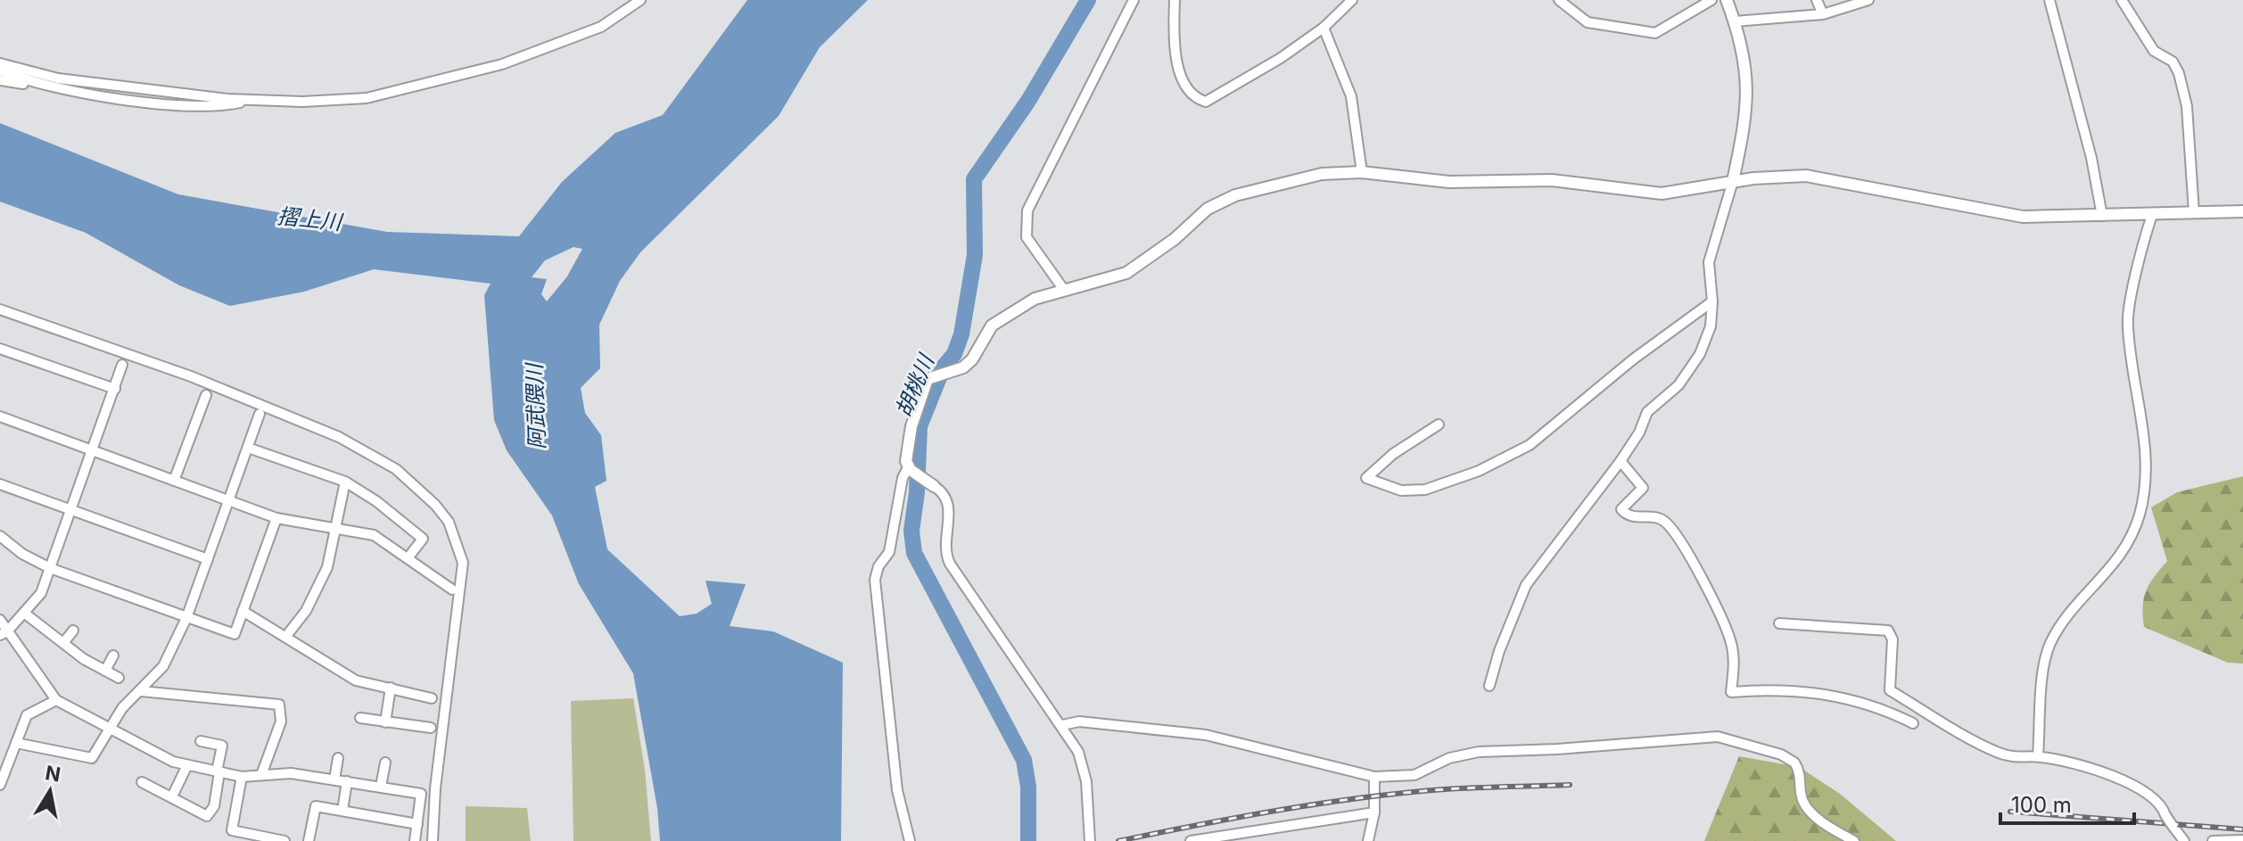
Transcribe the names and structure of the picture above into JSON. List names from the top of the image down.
{
  "water": ["摺上川", "胡桃川", "阿武隈川"],
  "scale_bar": "100 m",
  "north": "top"
}
